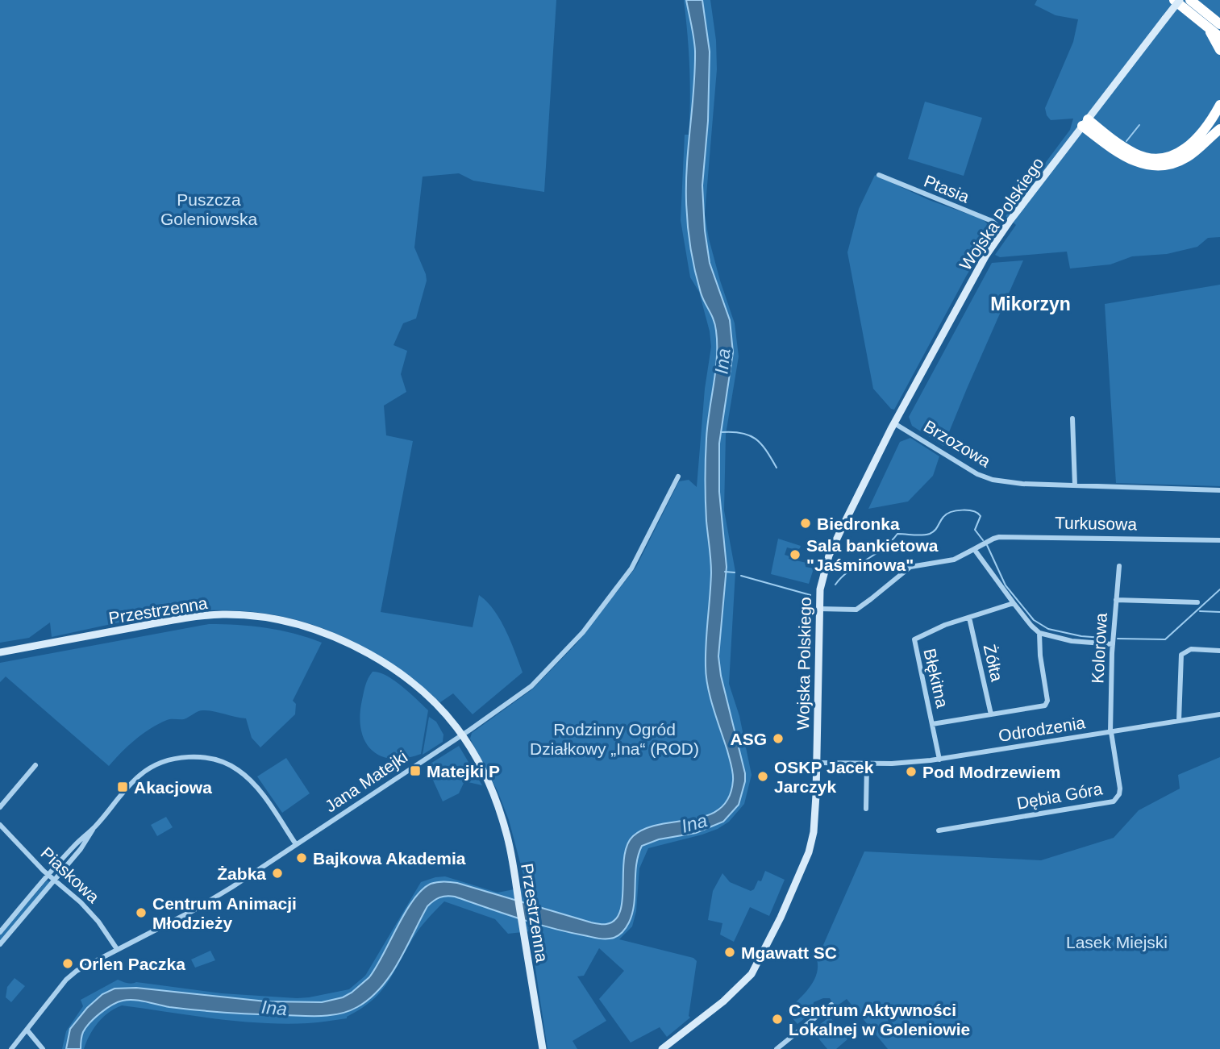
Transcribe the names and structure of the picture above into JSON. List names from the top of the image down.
{
  "streets": {
    "street": [
      "Ptasia",
      "Wojska Polskiego",
      "Brzozowa",
      "Turkusowa",
      "Przestrzenna",
      "Kolorowa",
      "Żółta",
      "Błękitna",
      "Odrodzenia",
      "Jana Matejki",
      "Dębia Góra",
      "Piaskowa"
    ]
  },
  "crossings": [
    ["Ptasia", "Wojska Polskiego"],
    ["Wojska Polskiego", "Brzozowa"],
    ["Wojska Polskiego", "Turkusowa"],
    ["Wojska Polskiego", "Odrodzenia"],
    ["Przestrzenna", "Jana Matejki"],
    ["Kolorowa", "Odrodzenia"],
    ["Kolorowa", "Dębia Góra"],
    ["Żółta", "Błękitna"],
    ["Błękitna", "Odrodzenia"],
    ["Odrodzenia", "Dębia Góra"],
    ["Jana Matejki", "Piaskowa"]
  ],
  "districts": ["Mikorzyn"],
  "water": ["Ina"],
  "parks": ["Puszcza Goleniowska", "Rodzinny Ogród Działkowy „Ina“ (ROD)", "Lasek Miejski"],
  "places": {
    "other": [
      "Biedronka",
      "Sala bankietowa \"Jaśminowa\"",
      "ASG",
      "Pod Modrzewiem",
      "OSKP Jacek Jarczyk",
      "Bajkowa Akademia",
      "Żabka",
      "Centrum Animacji Młodzieży",
      "Mgawatt SC",
      "Orlen Paczka",
      "Centrum Aktywności Lokalnej w Goleniowie"
    ],
    "transit": ["Matejki P", "Akacjowa"]
  }
}
